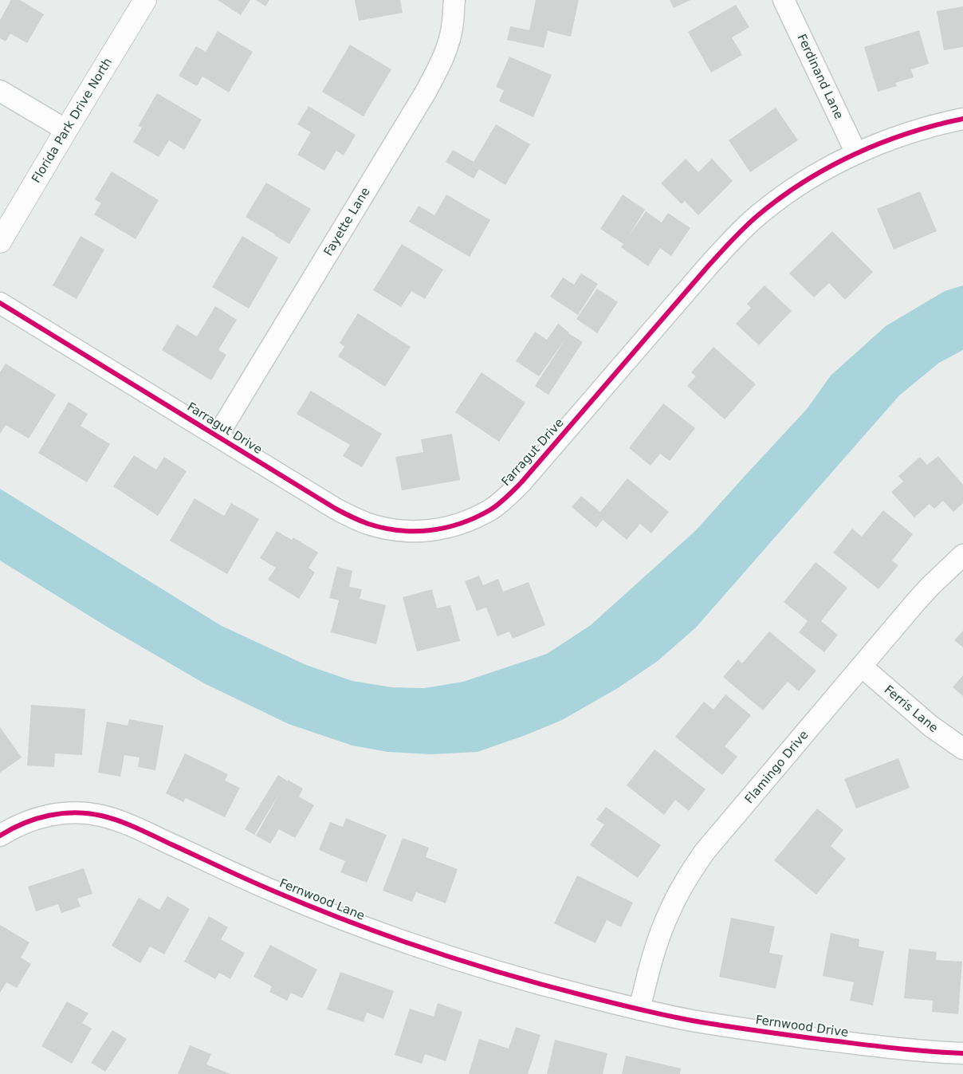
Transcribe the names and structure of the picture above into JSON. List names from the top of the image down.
{
  "streets": {
    "street": [
      "Ferdinand Lane",
      "Florida Park Drive North",
      "Fayette Lane",
      "Farragut Drive",
      "Ferris Lane",
      "Flamingo Drive",
      "Fernwood Lane",
      "Fernwood Drive"
    ]
  },
  "crossings": [
    ["Ferdinand Lane", "Farragut Drive"],
    ["Fayette Lane", "Farragut Drive"],
    ["Ferris Lane", "Flamingo Drive"],
    ["Flamingo Drive", "Fernwood Lane"],
    ["Flamingo Drive", "Fernwood Drive"],
    ["Fernwood Lane", "Fernwood Drive"]
  ]
}
